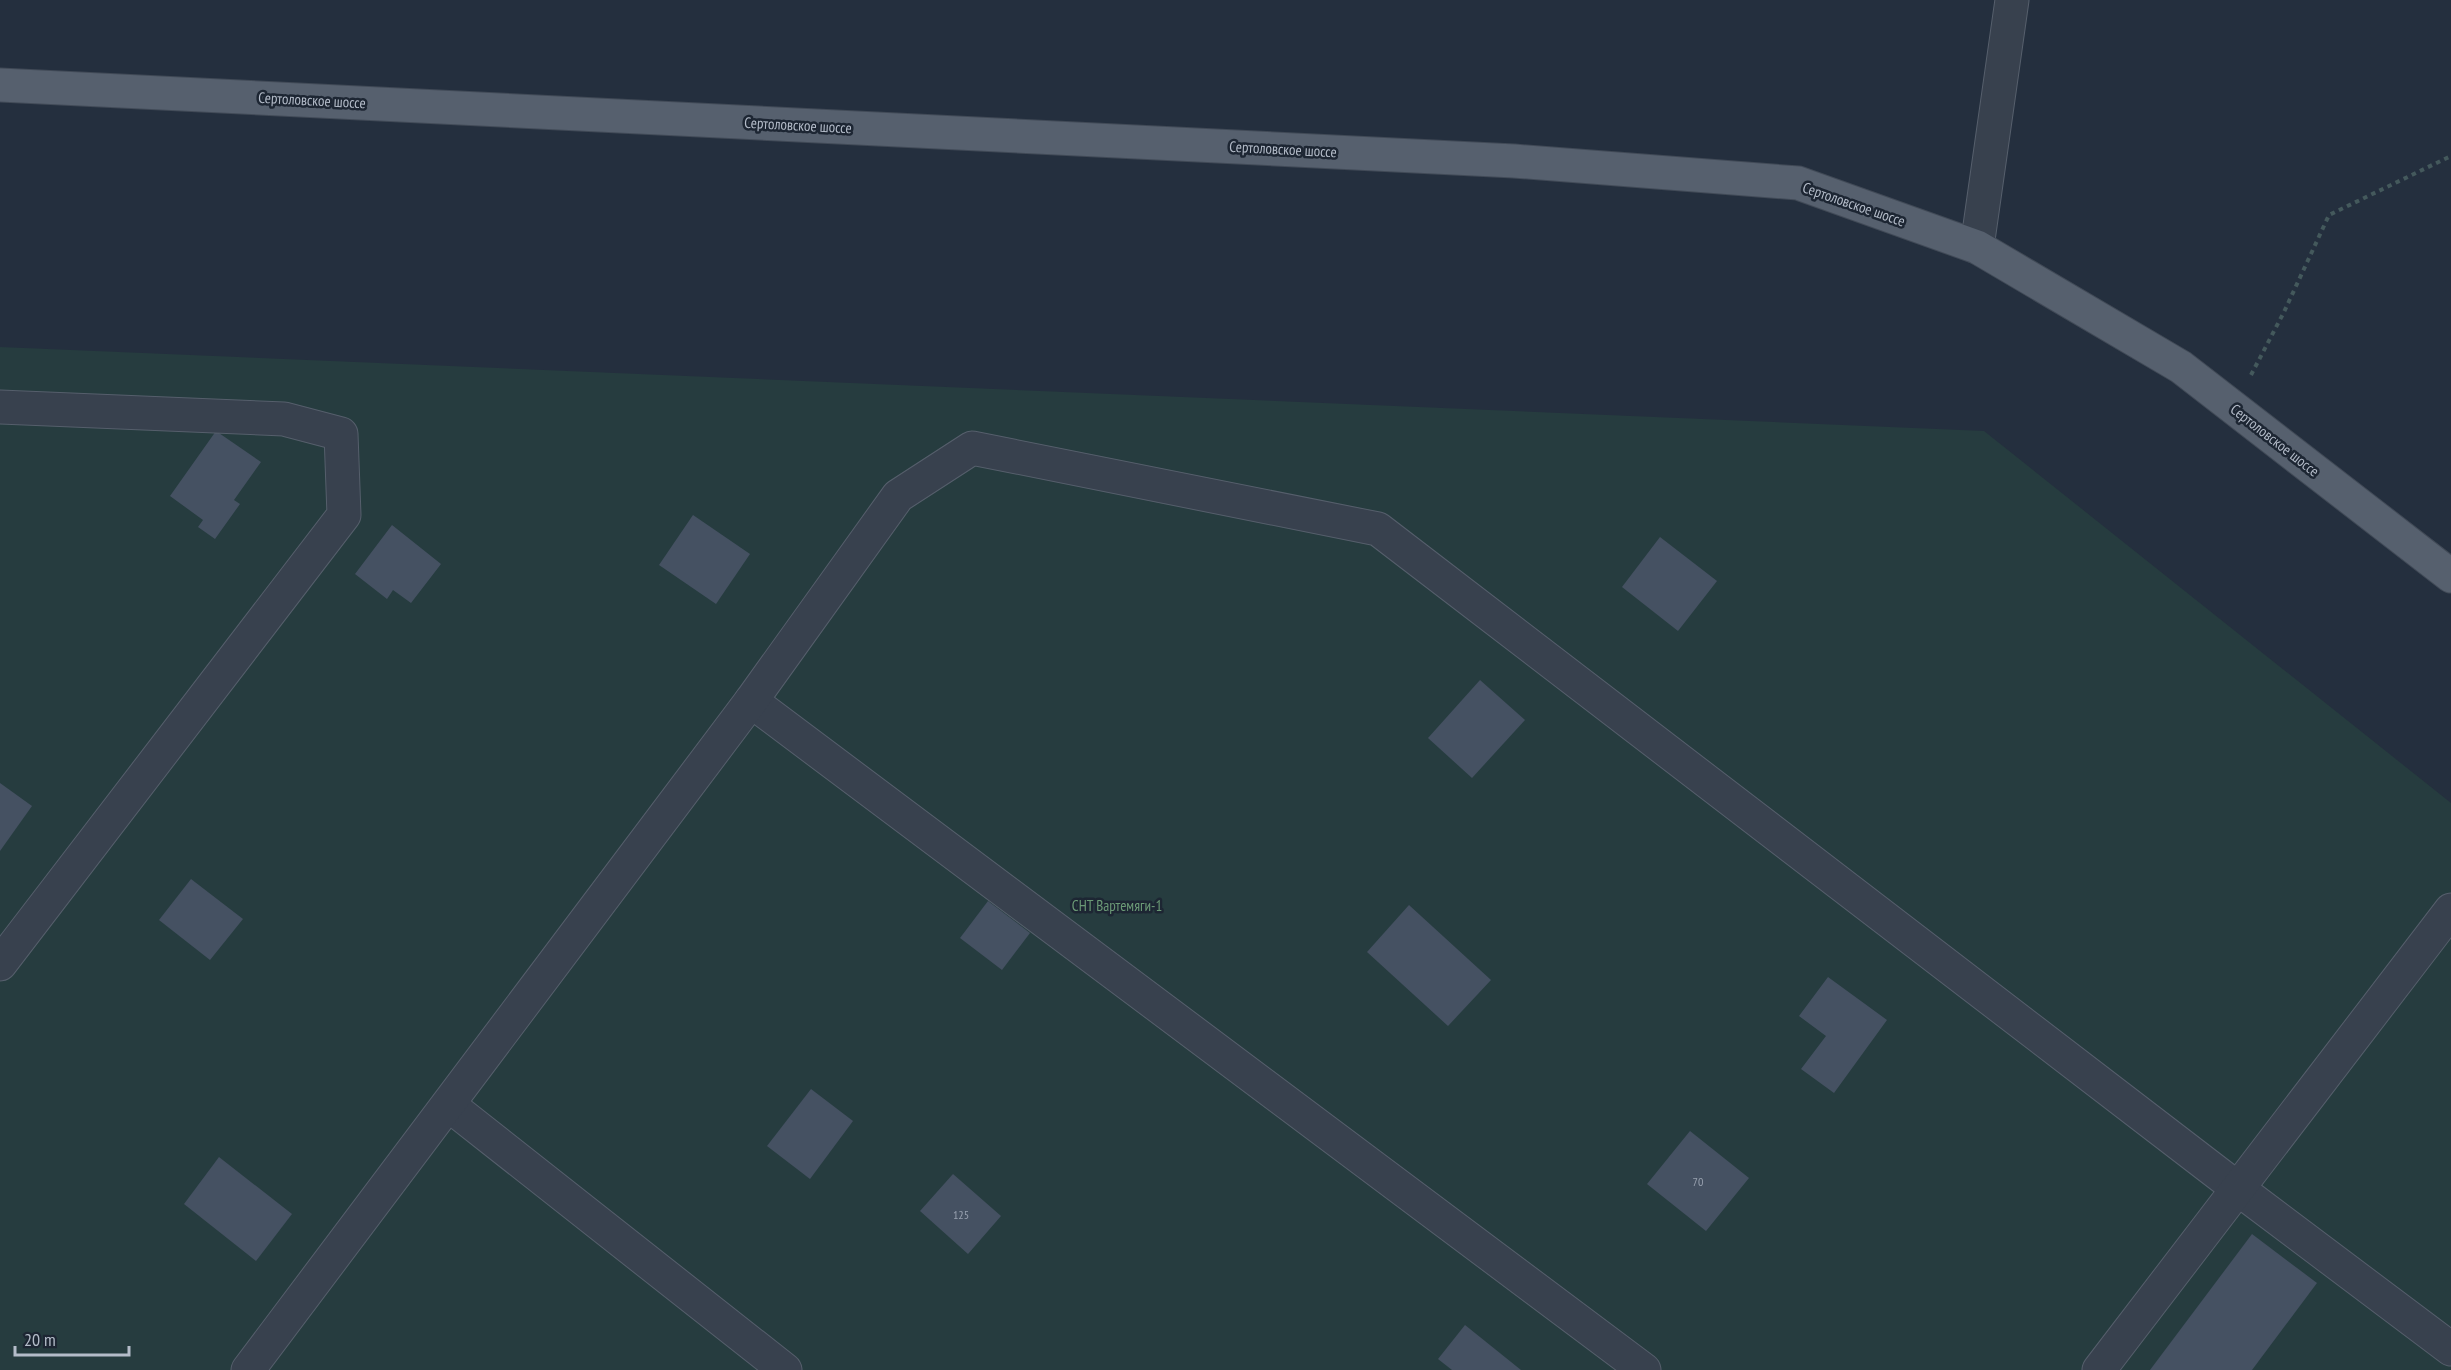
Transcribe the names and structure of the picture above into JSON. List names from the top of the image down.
{
  "streets": {
    "main road": ["Сертоловское шоссе"]
  },
  "parks": ["СНТ Вартемяги-1"],
  "house_numbers": ["70", "125"],
  "scale_bar": "20 m"
}
